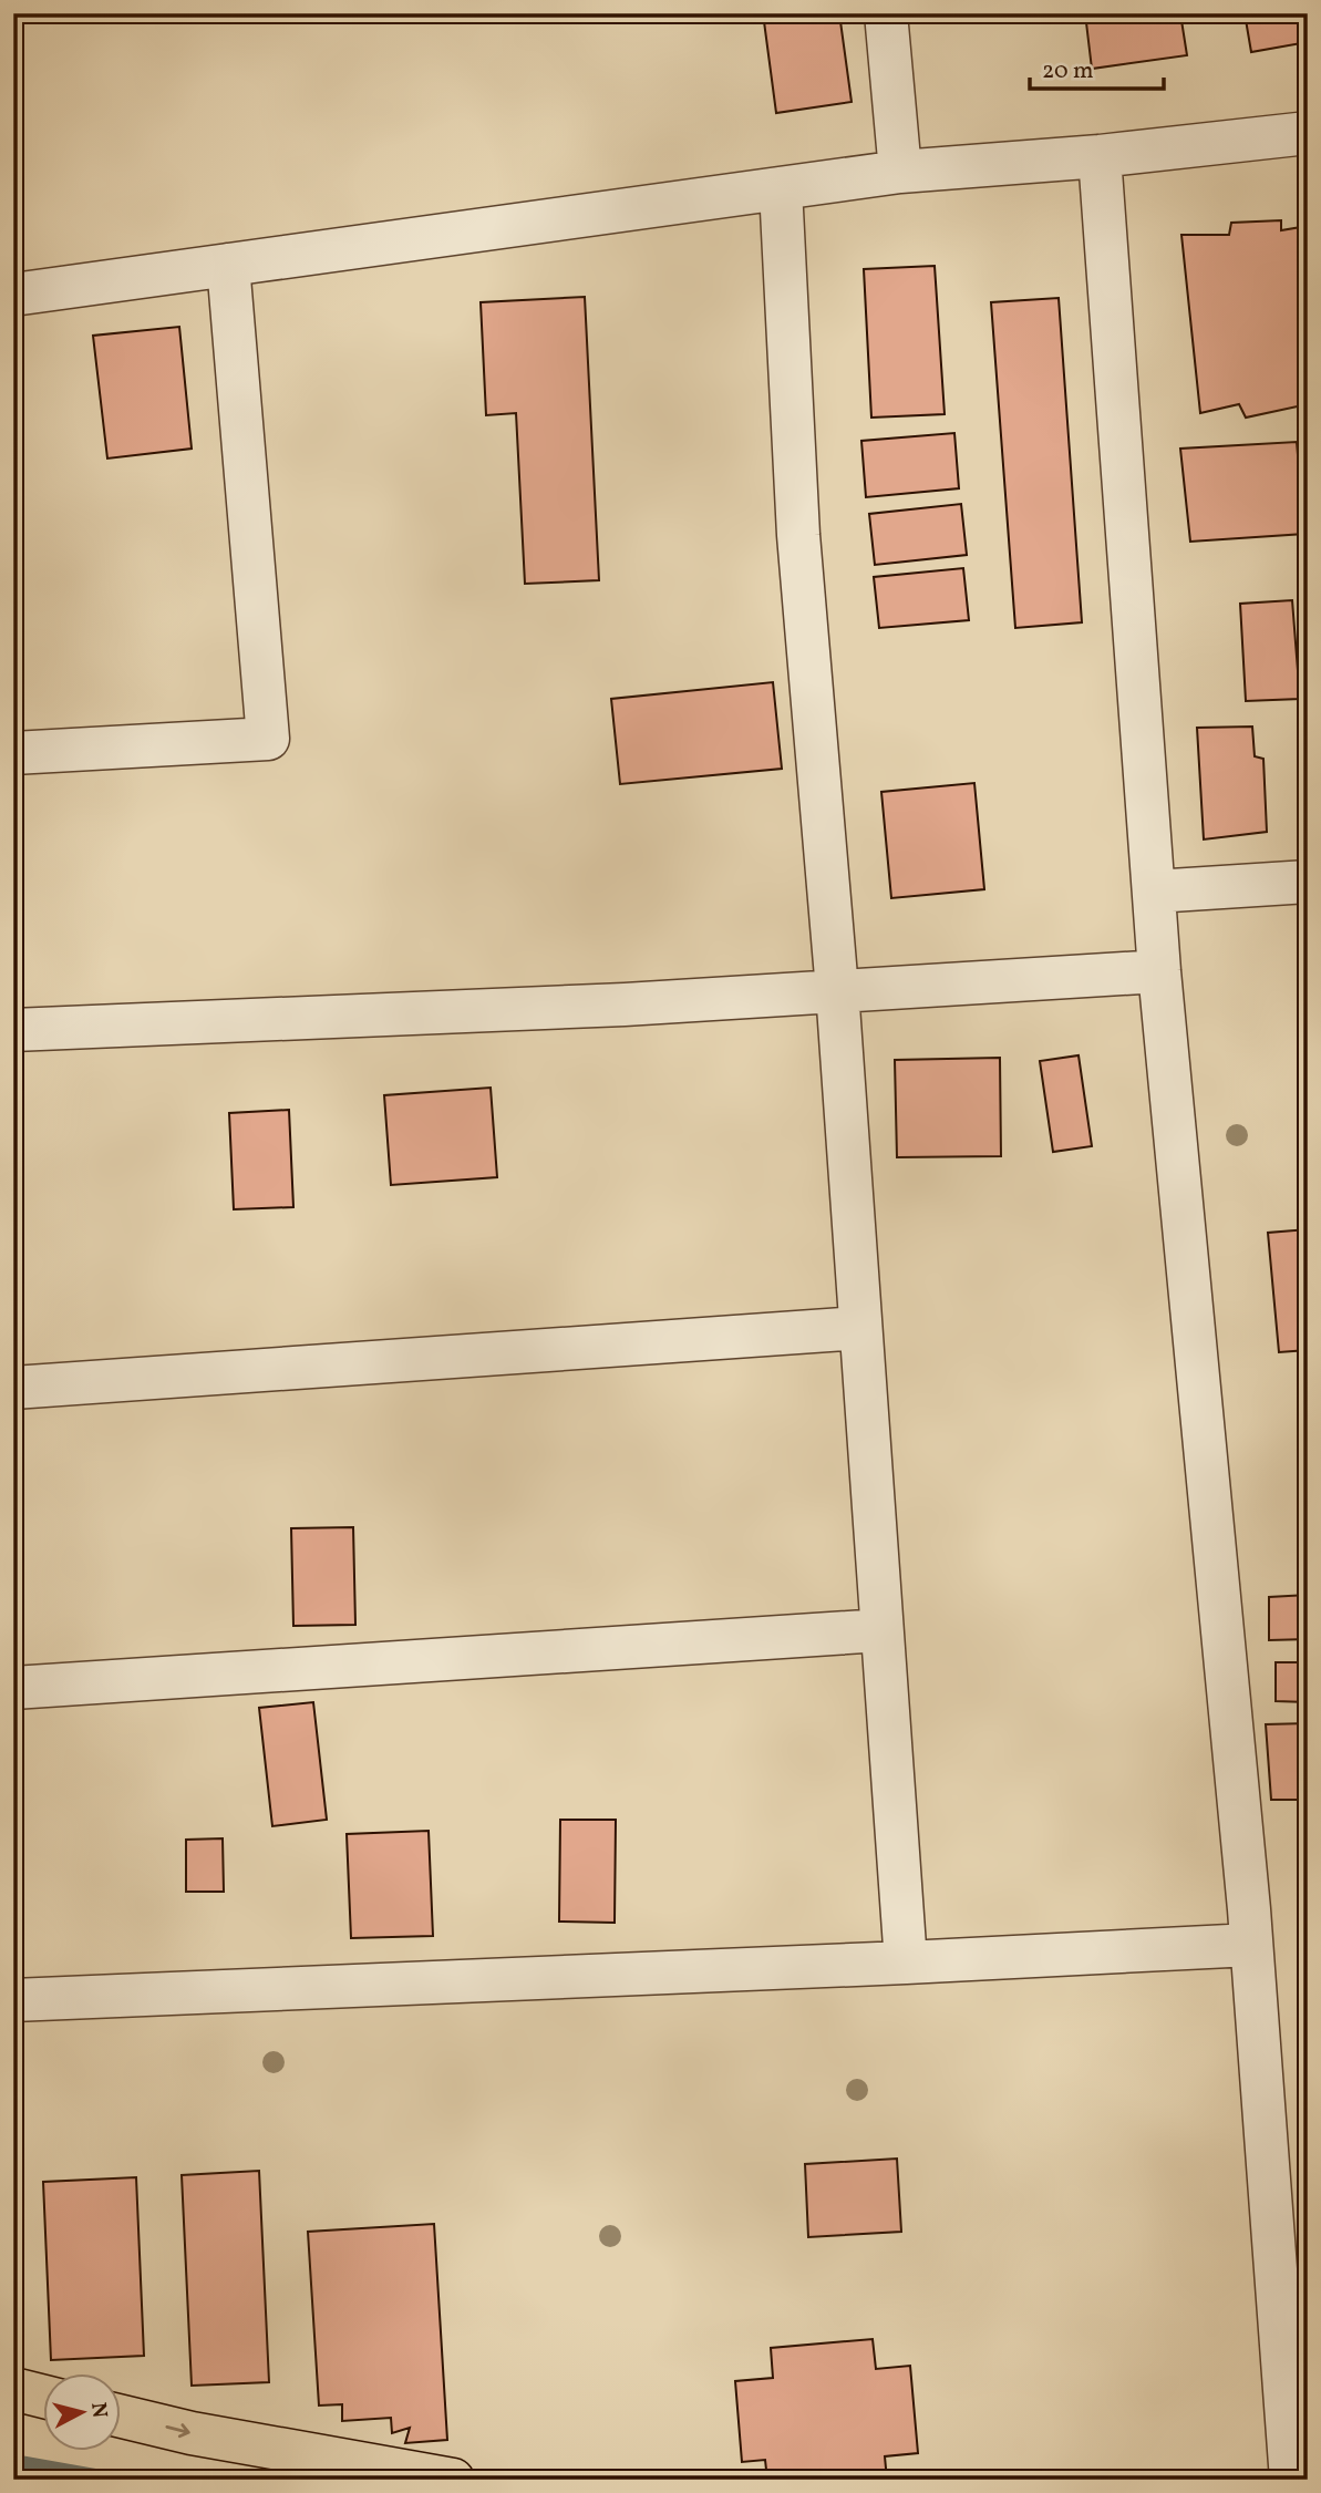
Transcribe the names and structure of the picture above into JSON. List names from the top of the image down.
{
  "scale_bar": "20 m",
  "north": "right"
}
